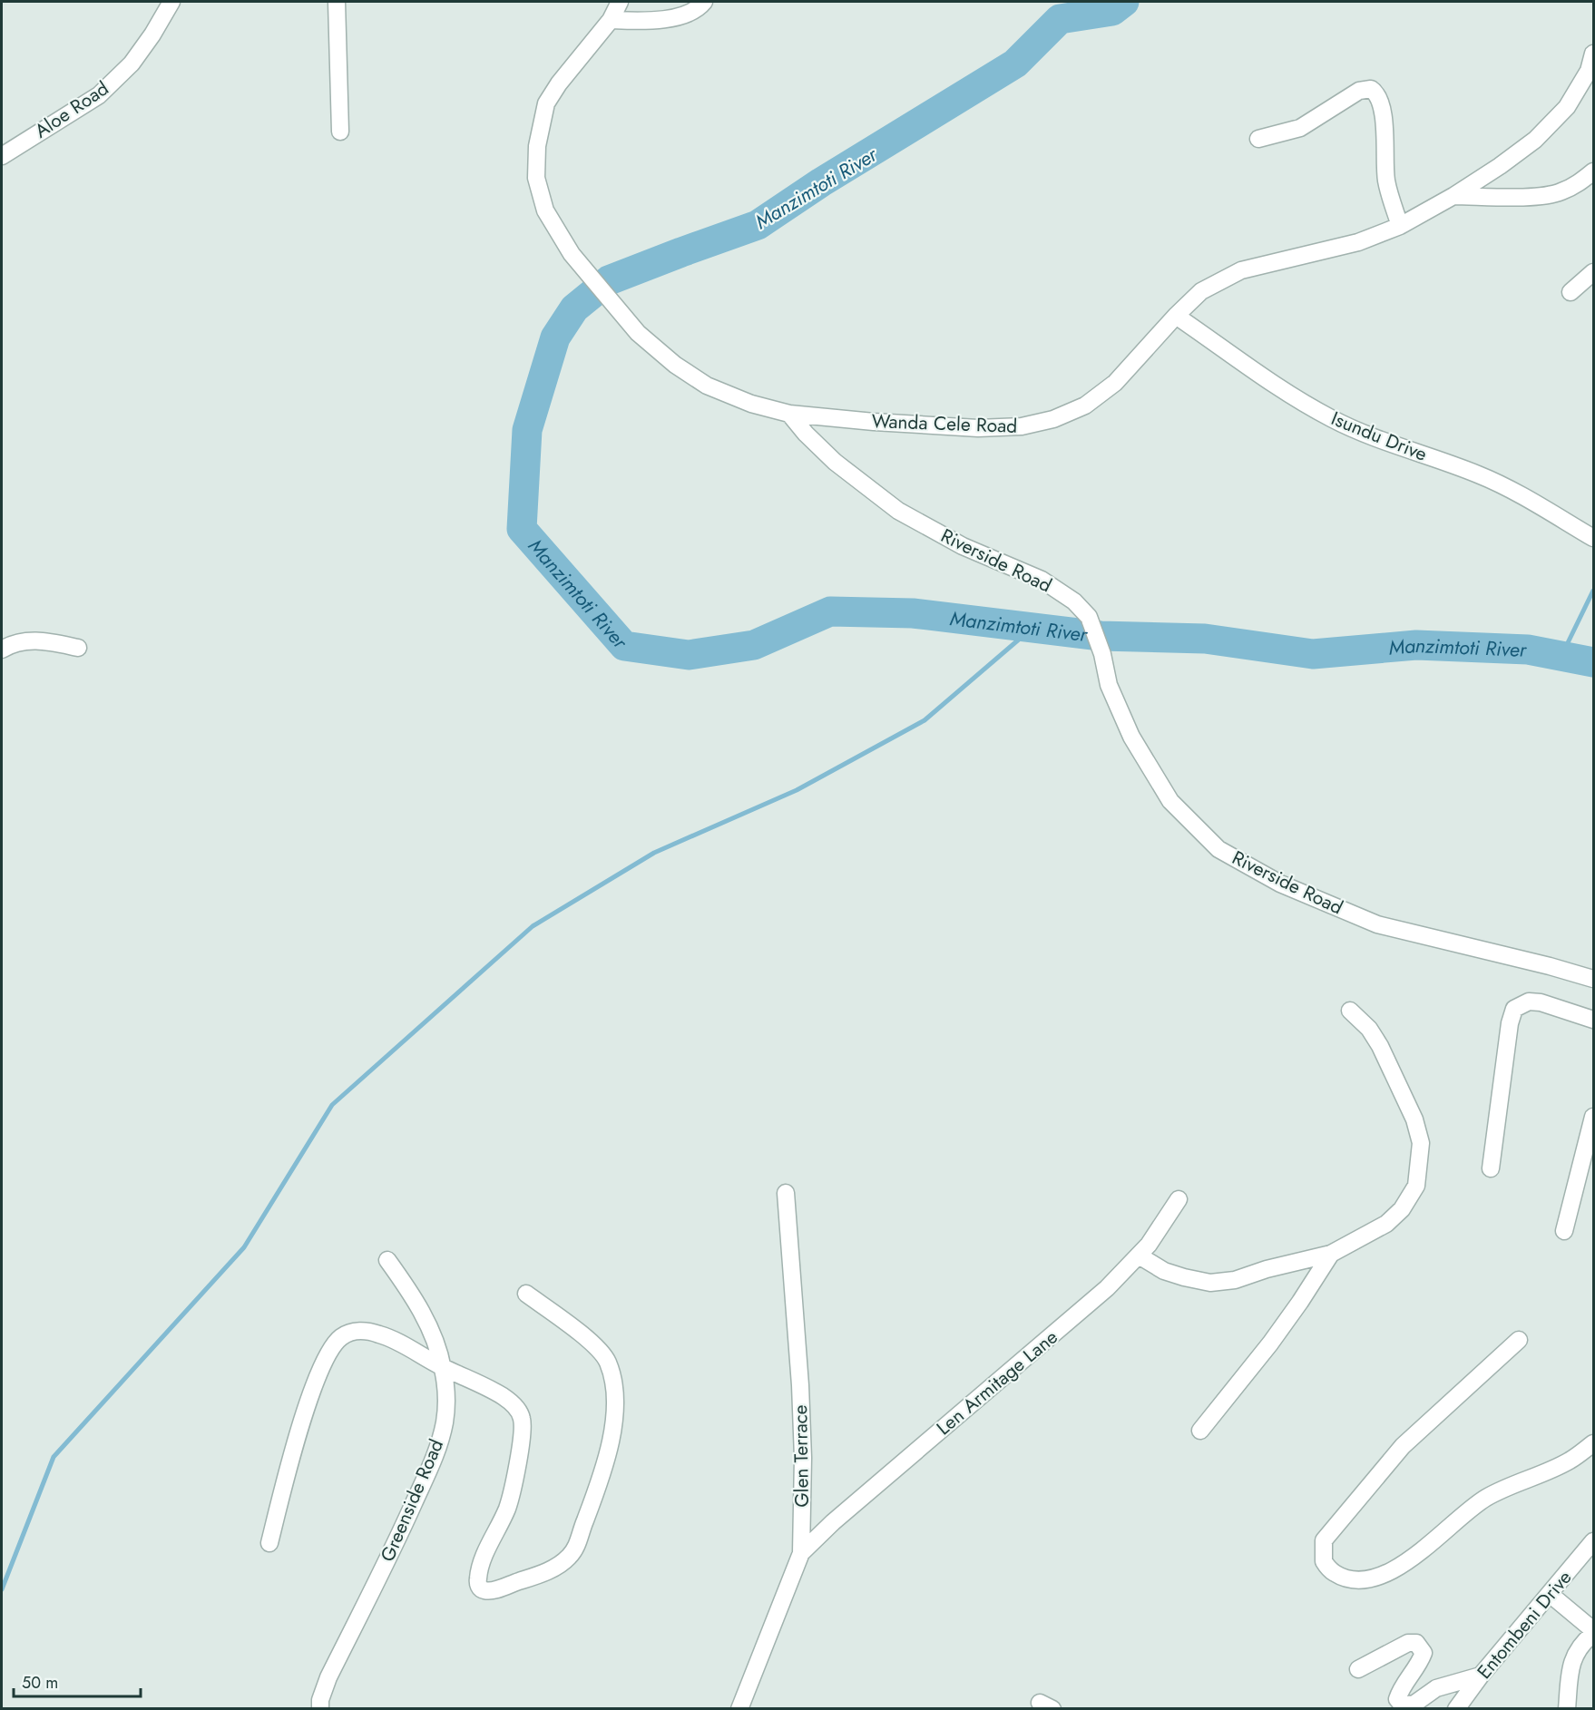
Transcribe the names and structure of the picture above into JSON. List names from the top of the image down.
{
  "streets": {
    "street": [
      "Aloe Road",
      "Wanda Cele Road",
      "Isundu Drive",
      "Riverside Road",
      "Len Armitage Lane",
      "Glen Terrace",
      "Greenside Road",
      "Entombeni Drive"
    ]
  },
  "crossings": [
    ["Wanda Cele Road", "Isundu Drive"],
    ["Wanda Cele Road", "Riverside Road"],
    ["Len Armitage Lane", "Glen Terrace"]
  ],
  "water": ["Manzimtoti River"],
  "scale_bar": "50 m"
}
